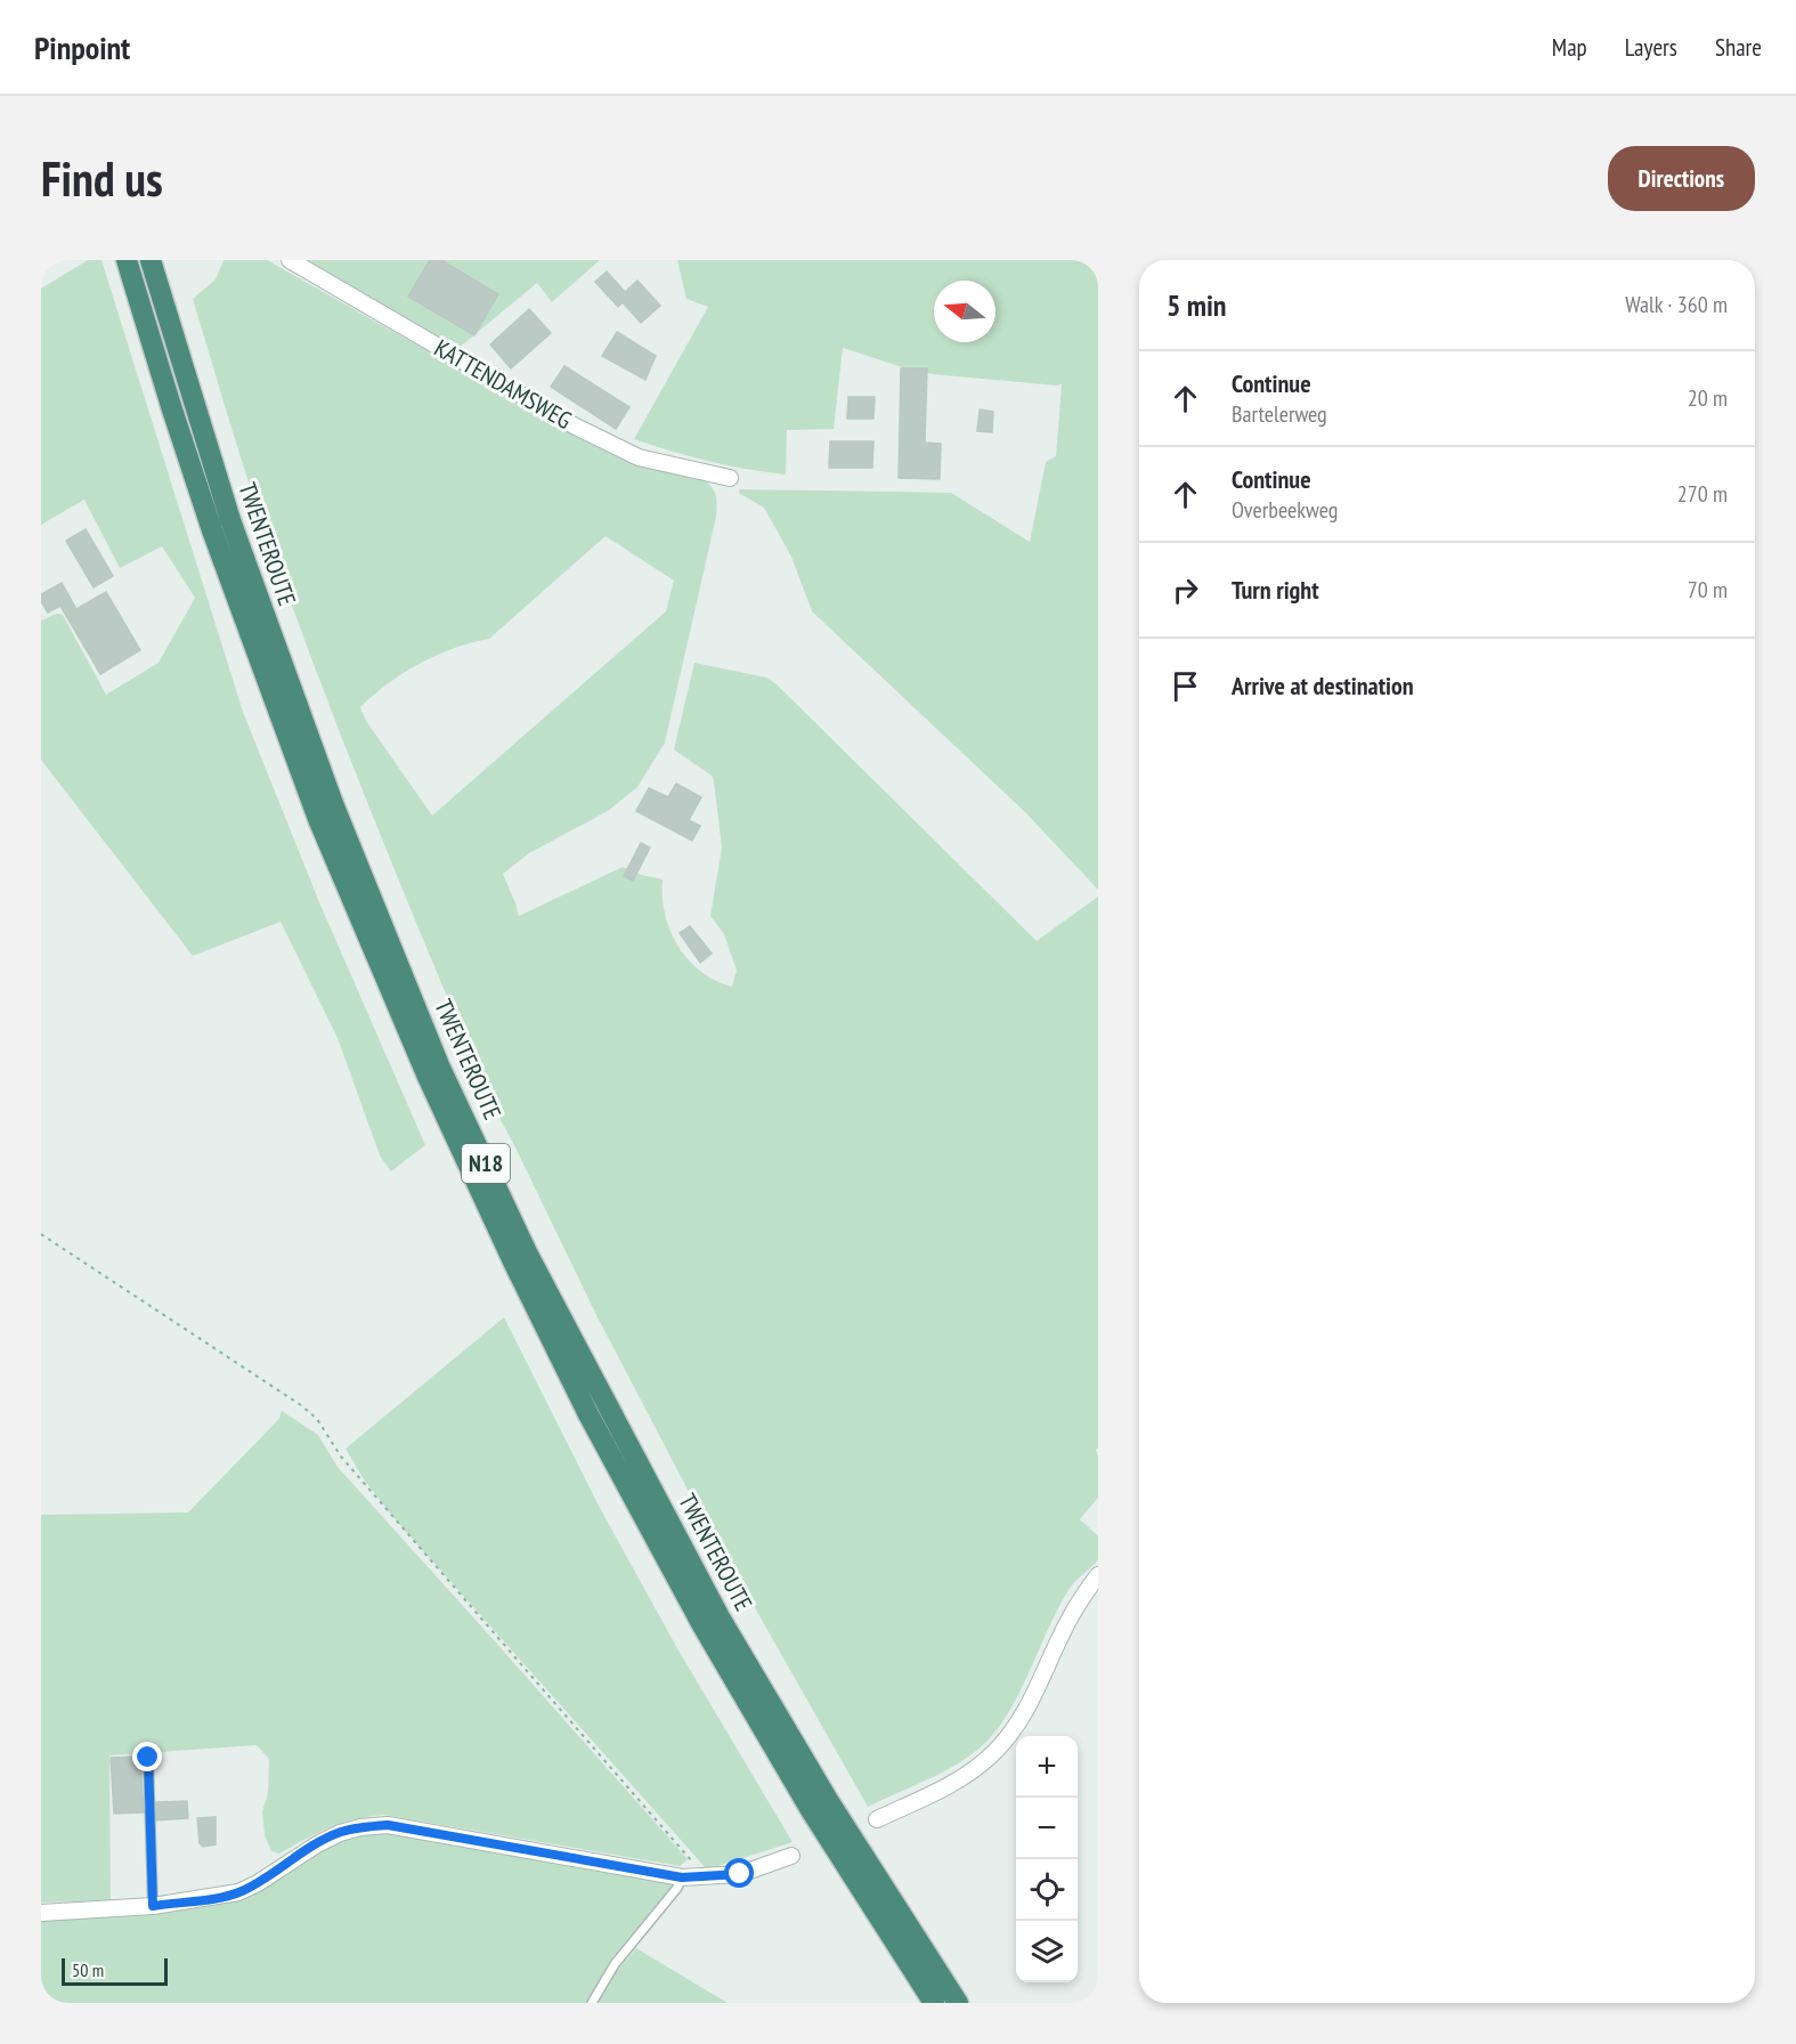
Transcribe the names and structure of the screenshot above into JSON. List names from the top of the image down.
{
  "streets": {
    "highway": ["TWENTEROUTE", "N18"],
    "street": ["KATTENDAMSWEG"]
  },
  "scale_bar": "50 m",
  "north": "left",
  "page": {
    "header": "Pinpoint",
    "nav": ["Map", "Layers", "Share"],
    "buttons": "Directions",
    "title": "Find us",
    "heading": ["5 min", "Walk · 360 m"],
    "list": [
      ["Continue", "Bartelerweg", "20 m"],
      ["Continue", "Overbeekweg", "270 m"],
      ["Turn right", "70 m"],
      "Arrive at destination"
    ],
    "map_buttons": ["+", "−"],
    "scale": "50 m"
  }
}
